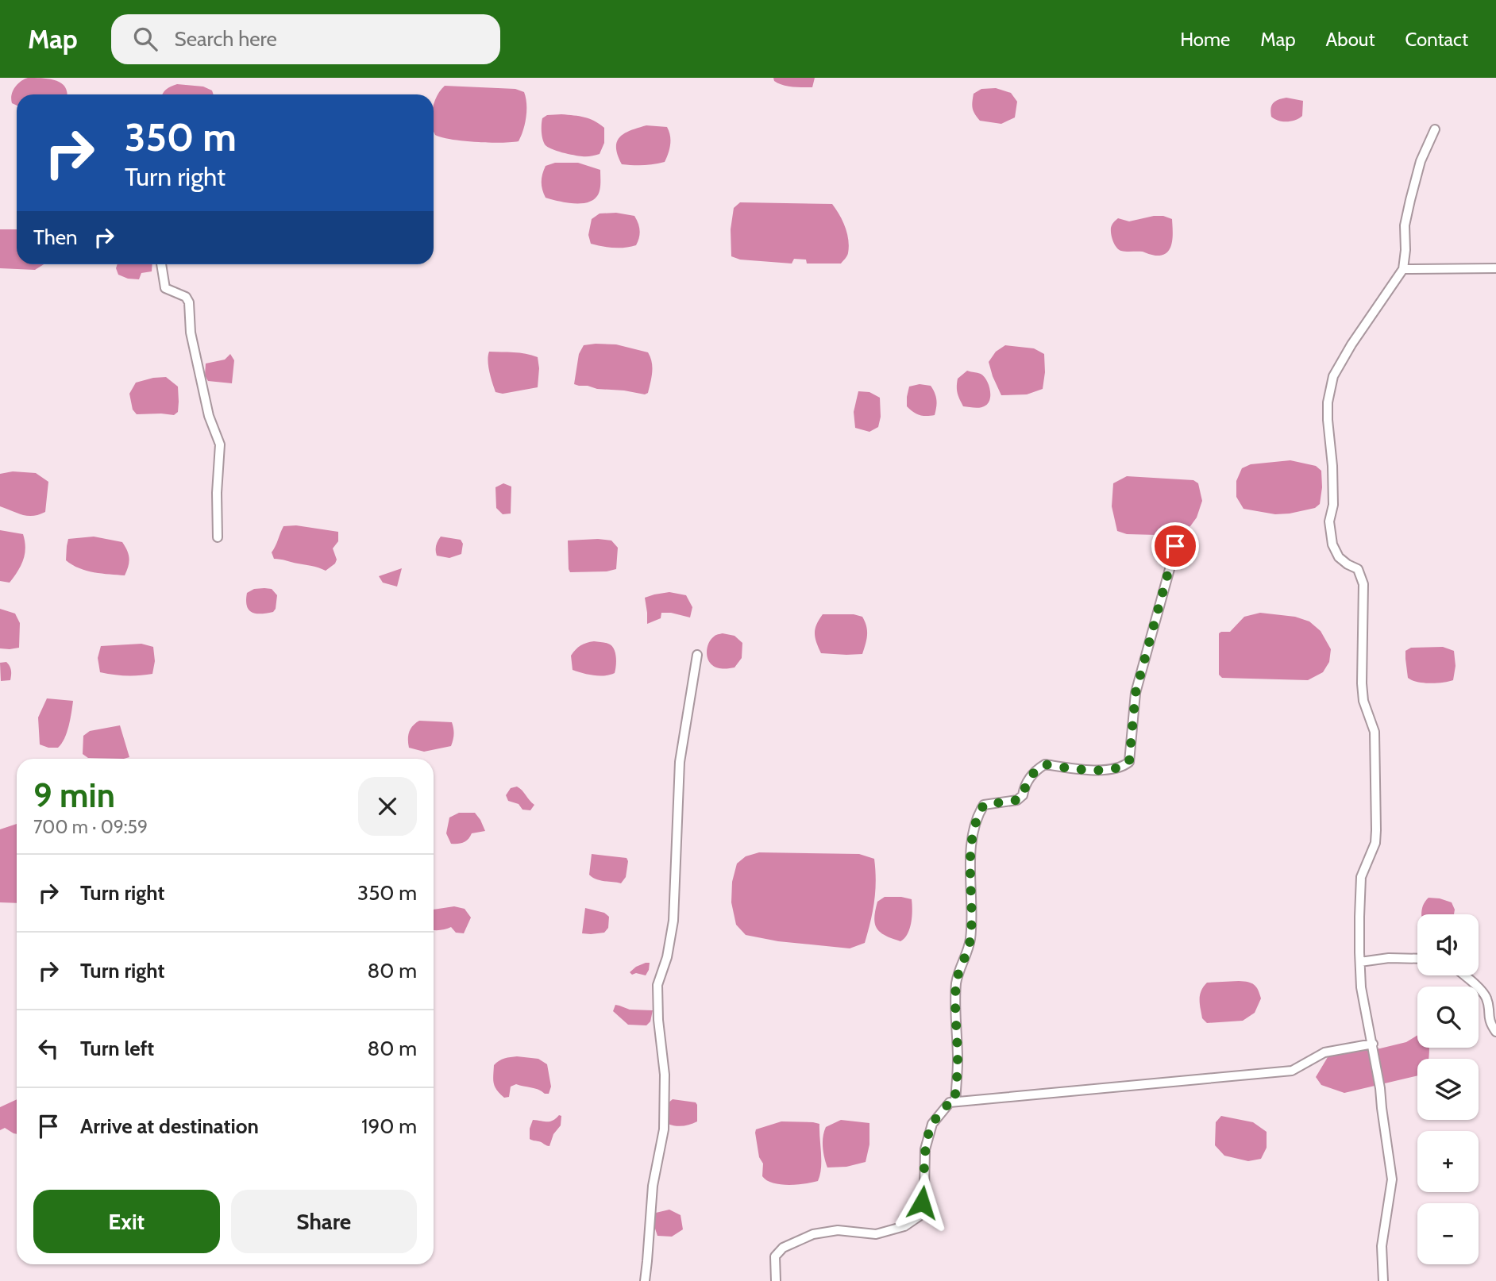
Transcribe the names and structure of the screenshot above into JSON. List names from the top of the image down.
{
  "page": {
    "header": "Map",
    "search": "Search here",
    "nav": [
      "Home",
      "Map",
      "About",
      "Contact"
    ],
    "turn": ["350 m", "Turn right"],
    "then": "Then",
    "heading": ["9 min", "700 m · 09:59"],
    "list": [
      {
        "name": "Turn right",
        "value": "350 m"
      },
      {
        "name": "Turn right",
        "value": "80 m"
      },
      {
        "name": "Turn left",
        "value": "80 m"
      },
      {
        "name": "Arrive at destination",
        "value": "190 m"
      }
    ],
    "map_buttons": ["+", "−"],
    "buttons": ["Exit", "Share"]
  }
}
